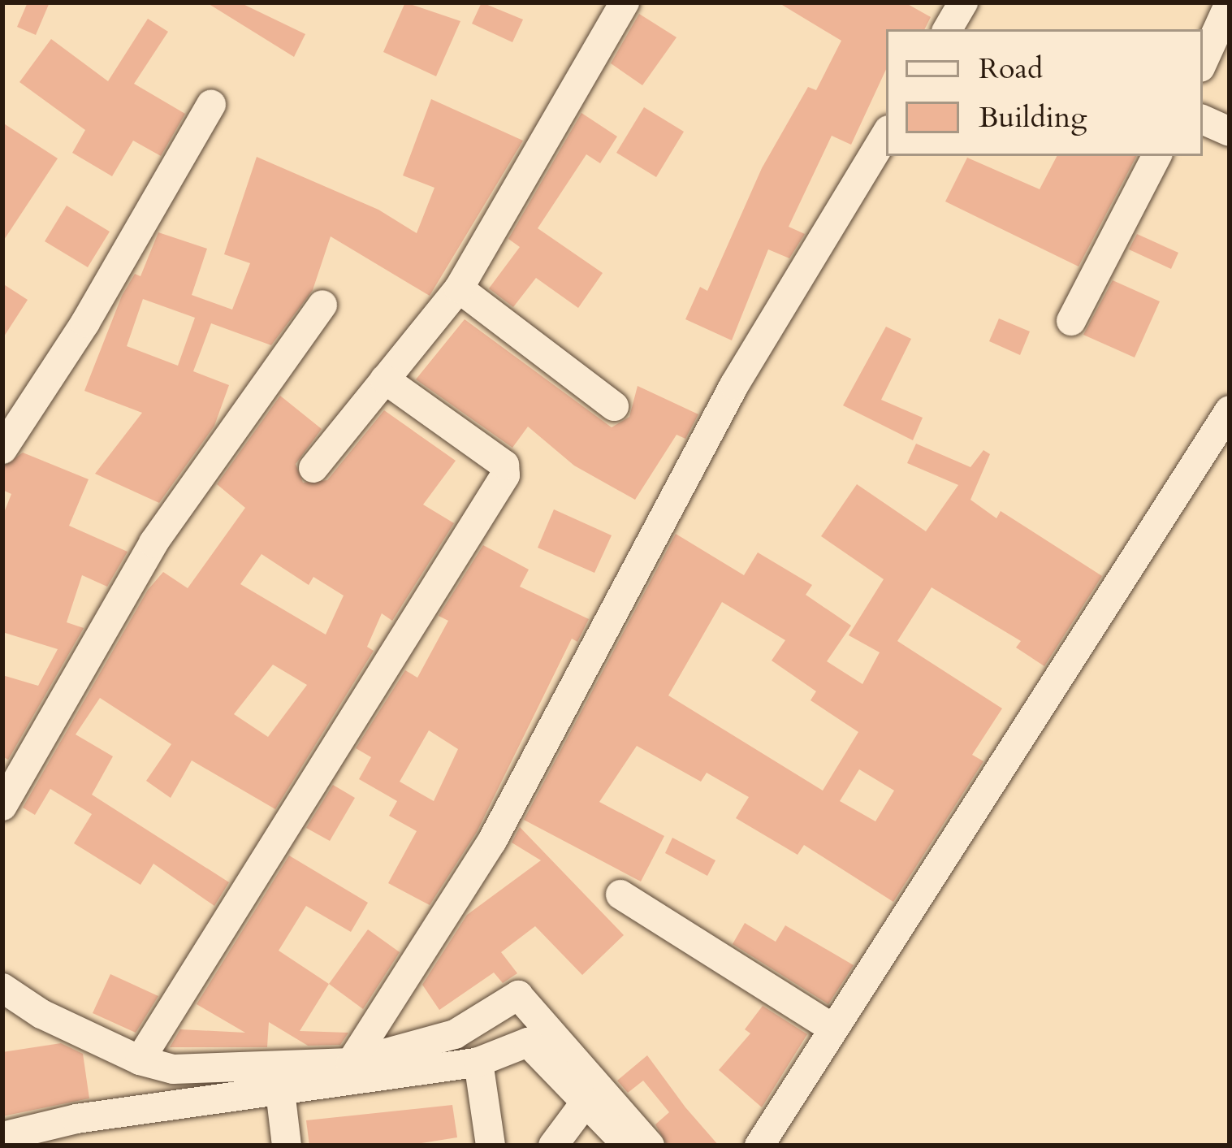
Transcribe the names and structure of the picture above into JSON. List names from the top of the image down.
{
  "legend": ["Road", "Building"]
}
